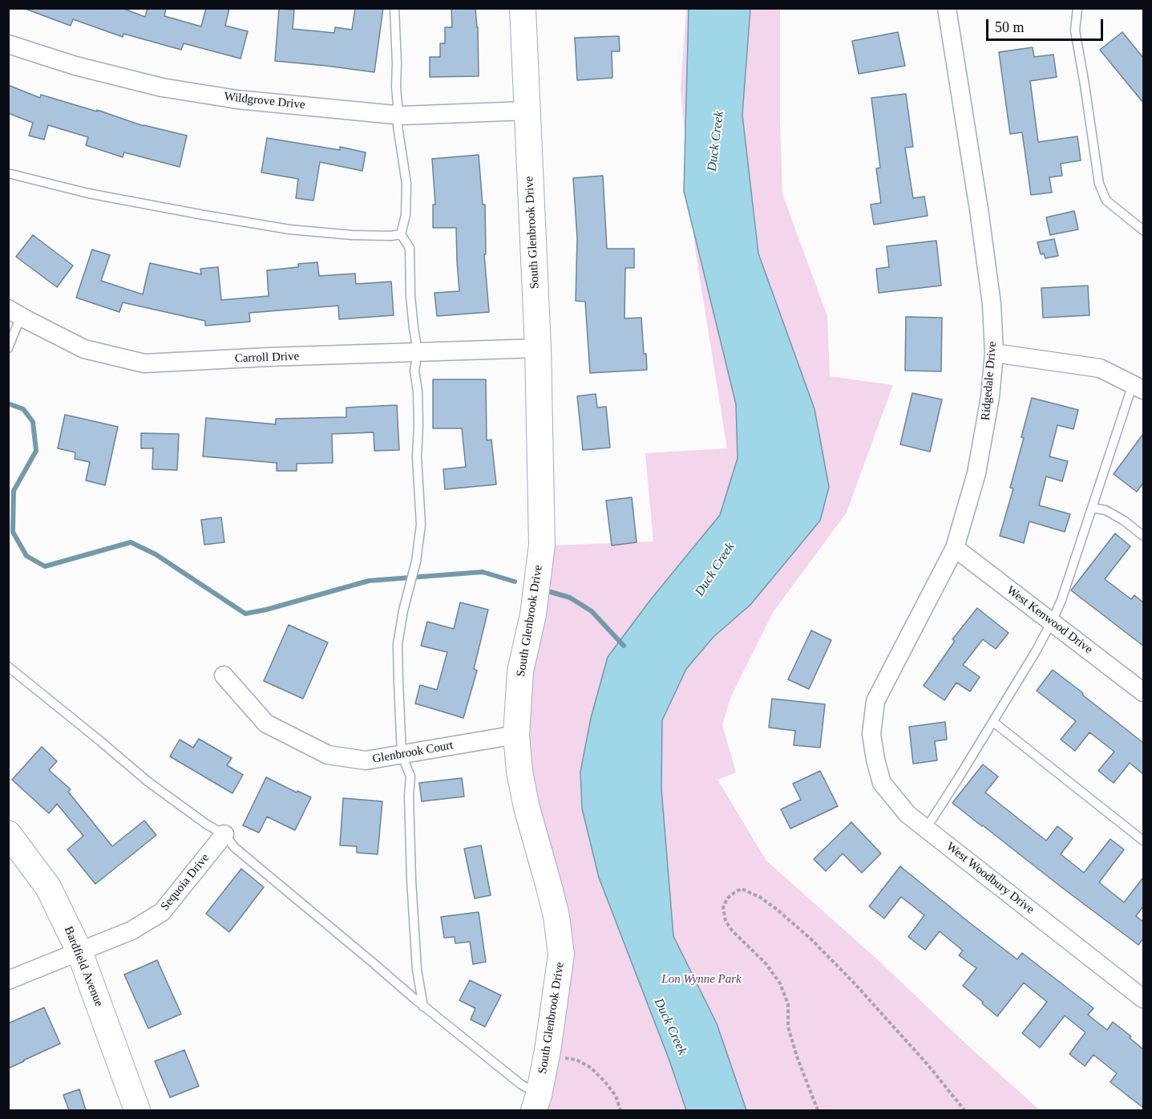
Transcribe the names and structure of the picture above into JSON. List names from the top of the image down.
{
  "streets": {
    "street": [
      "Wildgrove Drive",
      "South Glenbrook Drive",
      "Carroll Drive",
      "Ridgedale Drive",
      "West Kenwood Drive",
      "Glenbrook Court",
      "West Woodbury Drive",
      "Sequoia Drive",
      "Bardfield Avenue"
    ]
  },
  "crossings": [
    ["Wildgrove Drive", "South Glenbrook Drive"],
    ["South Glenbrook Drive", "Carroll Drive"],
    ["South Glenbrook Drive", "Glenbrook Court"],
    ["Ridgedale Drive", "West Kenwood Drive"],
    ["Ridgedale Drive", "West Woodbury Drive"],
    ["Sequoia Drive", "Bardfield Avenue"]
  ],
  "water": ["Duck Creek"],
  "parks": ["Lon Wynne Park"],
  "scale_bar": "50 m"
}
